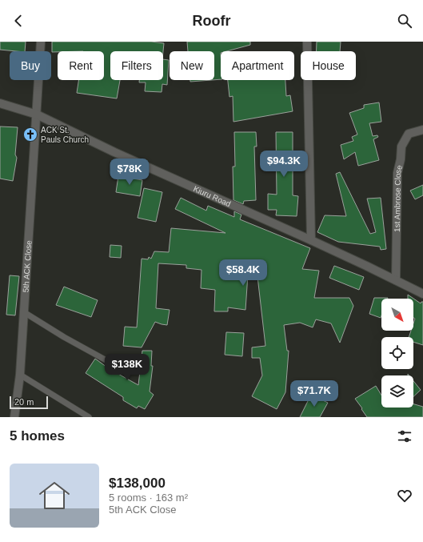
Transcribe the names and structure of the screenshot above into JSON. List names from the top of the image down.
{
  "streets": {
    "street": ["Kiuru Road", "1st Ambrose Close", "5th ACK Close"]
  },
  "crossings": [
    ["Kiuru Road", "1st Ambrose Close"],
    ["Kiuru Road", "5th ACK Close"]
  ],
  "places": {
    "church": ["ACK St. Pauls Church"]
  },
  "scale_bar": "20 m",
  "north": "bottom right",
  "page": {
    "header": "Roofr",
    "chip": [
      "Buy",
      "Rent",
      "Filters",
      "New",
      "Apartment",
      "House"
    ],
    "price": [
      "$94.3K",
      "$78K",
      "$58.4K",
      "$138K",
      "$71.7K"
    ],
    "scale": "20 m",
    "heading": "5 homes",
    "list": [
      {
        "name": "$138,000",
        "note": "5 rooms · 163 m² · 5th ACK Close"
      }
    ]
  }
}
